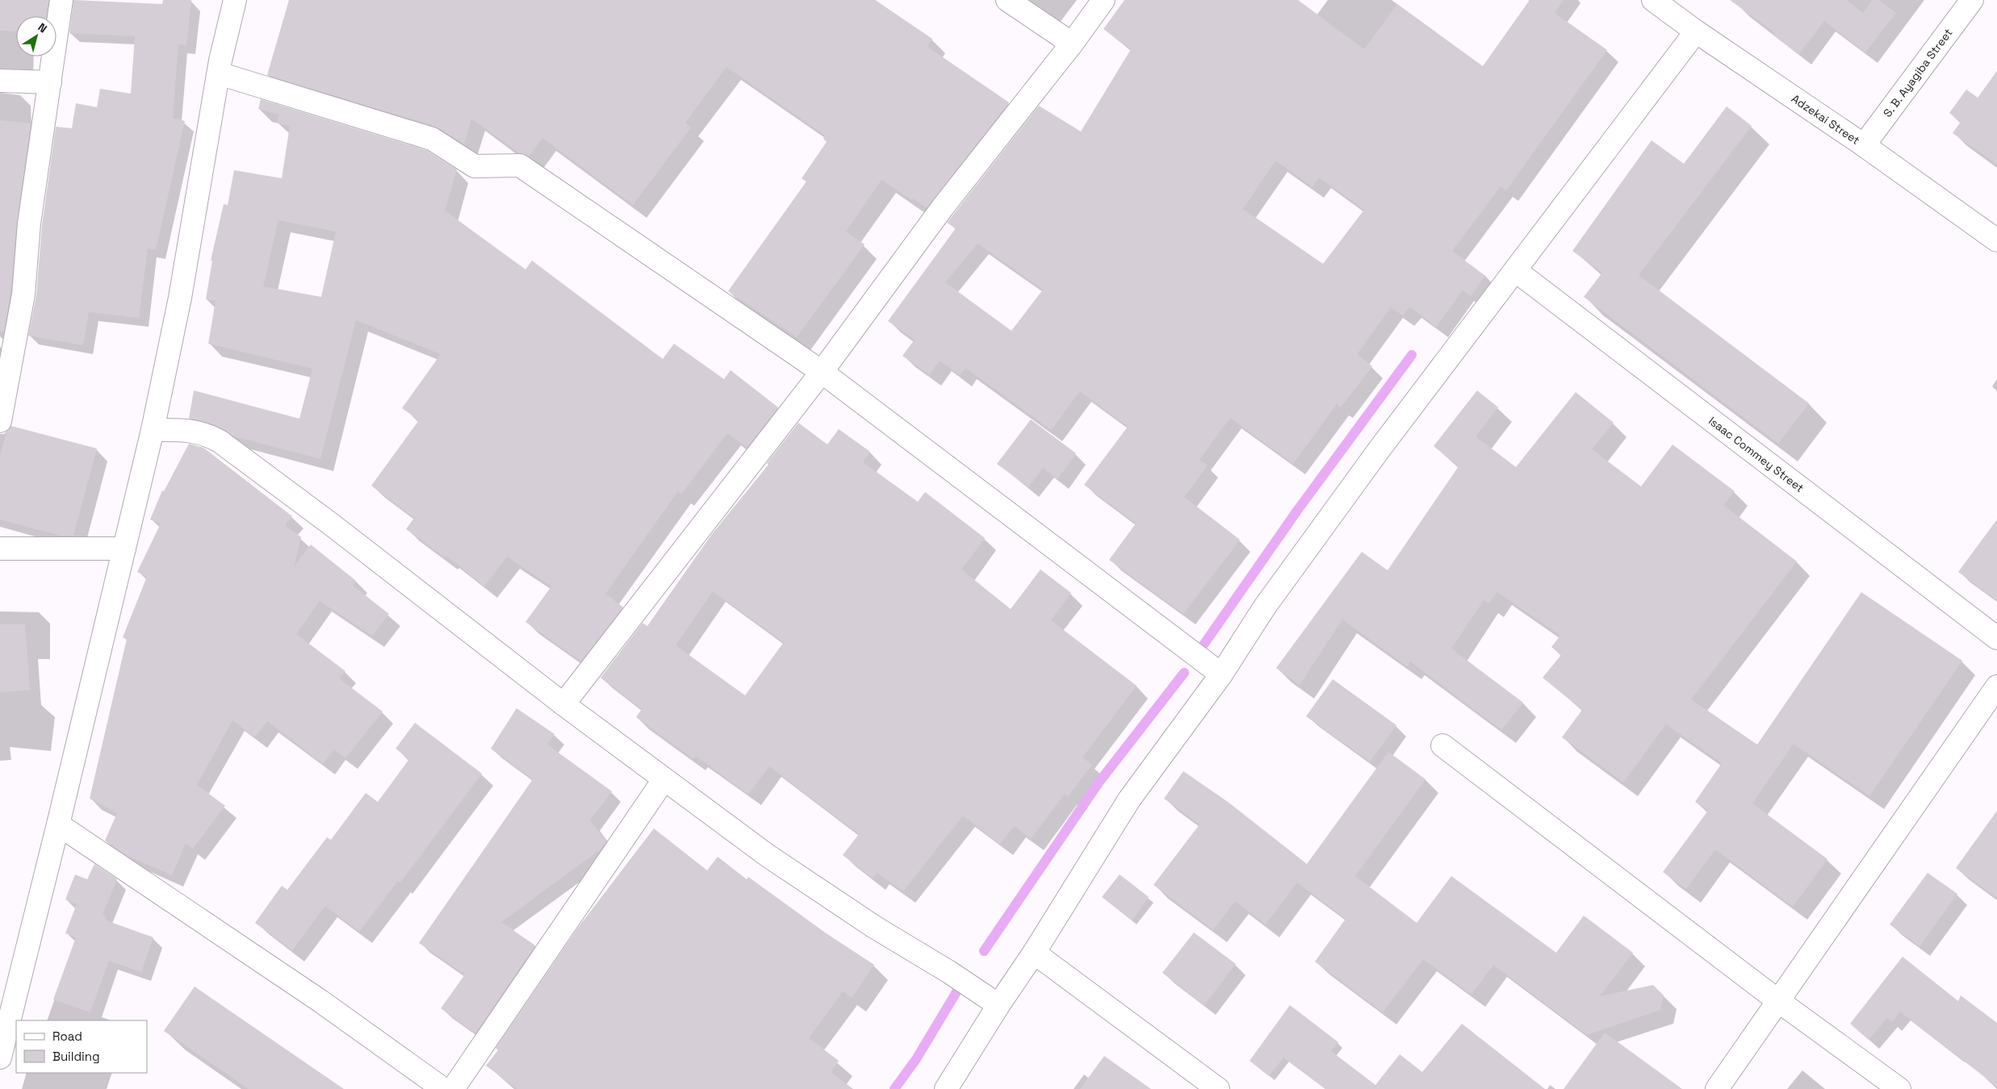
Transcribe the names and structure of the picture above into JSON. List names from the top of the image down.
{
  "streets": {
    "street": ["S. B. Ayagiba Street", "Adzekai Street", "Isaac Commey Street"]
  },
  "crossings": [
    ["S. B. Ayagiba Street", "Adzekai Street"]
  ],
  "legend": ["Road", "Building"],
  "north": "top right"
}
